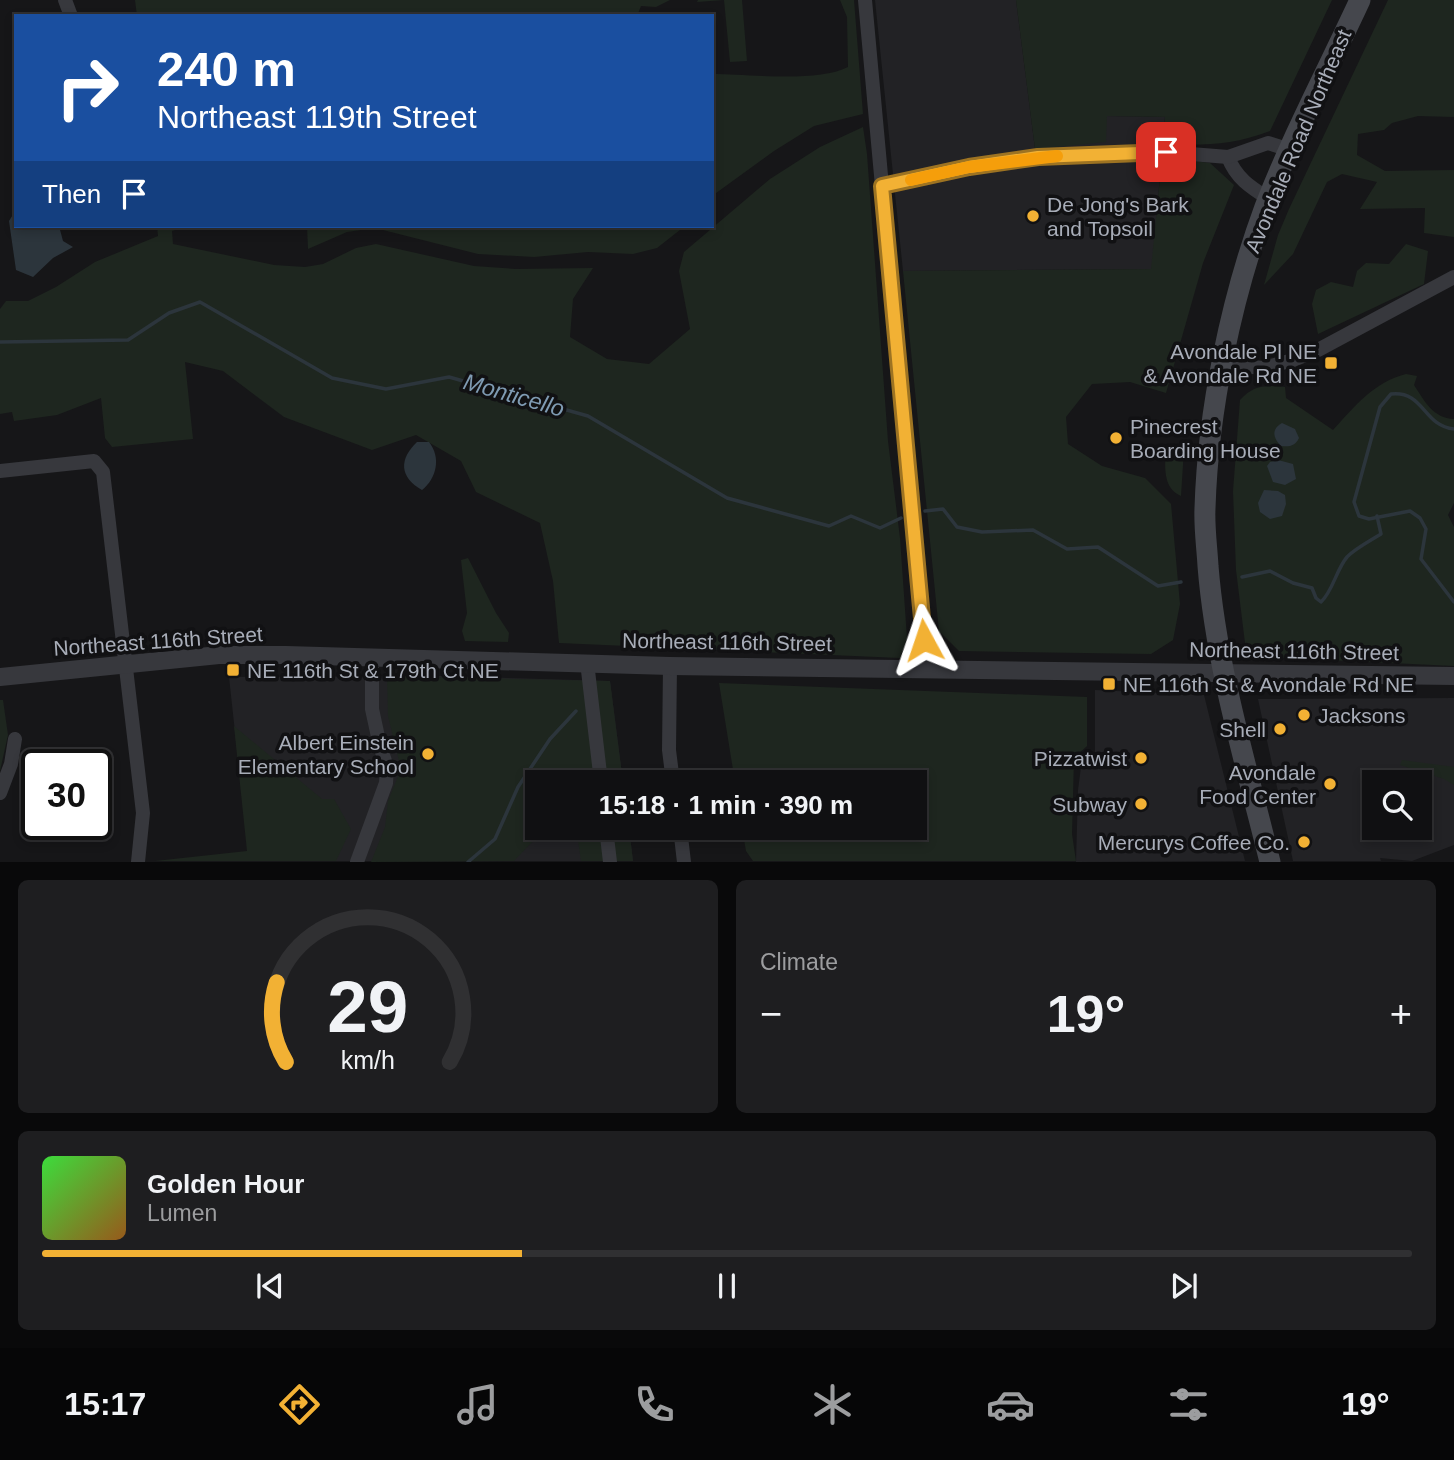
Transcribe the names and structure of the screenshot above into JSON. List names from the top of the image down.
{
  "streets": {
    "main road": ["Avondale Road Northeast"],
    "street": ["Northeast 116th Street"]
  },
  "crossings": [
    ["Avondale Road Northeast", "Northeast 116th Street"]
  ],
  "water": ["Monticello"],
  "places": {
    "other": [
      "De Jong's Bark and Topsoil",
      "Pinecrest Boarding House",
      "Jacksons",
      "Shell",
      "Albert Einstein Elementary School",
      "Pizzatwist",
      "Avondale Food Center",
      "Subway",
      "Mercurys Coffee Co."
    ],
    "transit": ["Avondale Pl NE & Avondale Rd NE", "NE 116th St & 179th Ct NE", "NE 116th St & Avondale Rd NE"]
  },
  "page": {
    "turn": ["240 m", "Northeast 119th Street"],
    "then": "Then",
    "limit": "30",
    "trip": "15:18 · 1 min · 390 m",
    "tile": "Climate",
    "heat": ["−", "19°", "+"],
    "song": ["Golden Hour", "Lumen"],
    "tabs": ["15:17", "19°"],
    "gauge": ["29", "km/h"]
  }
}
